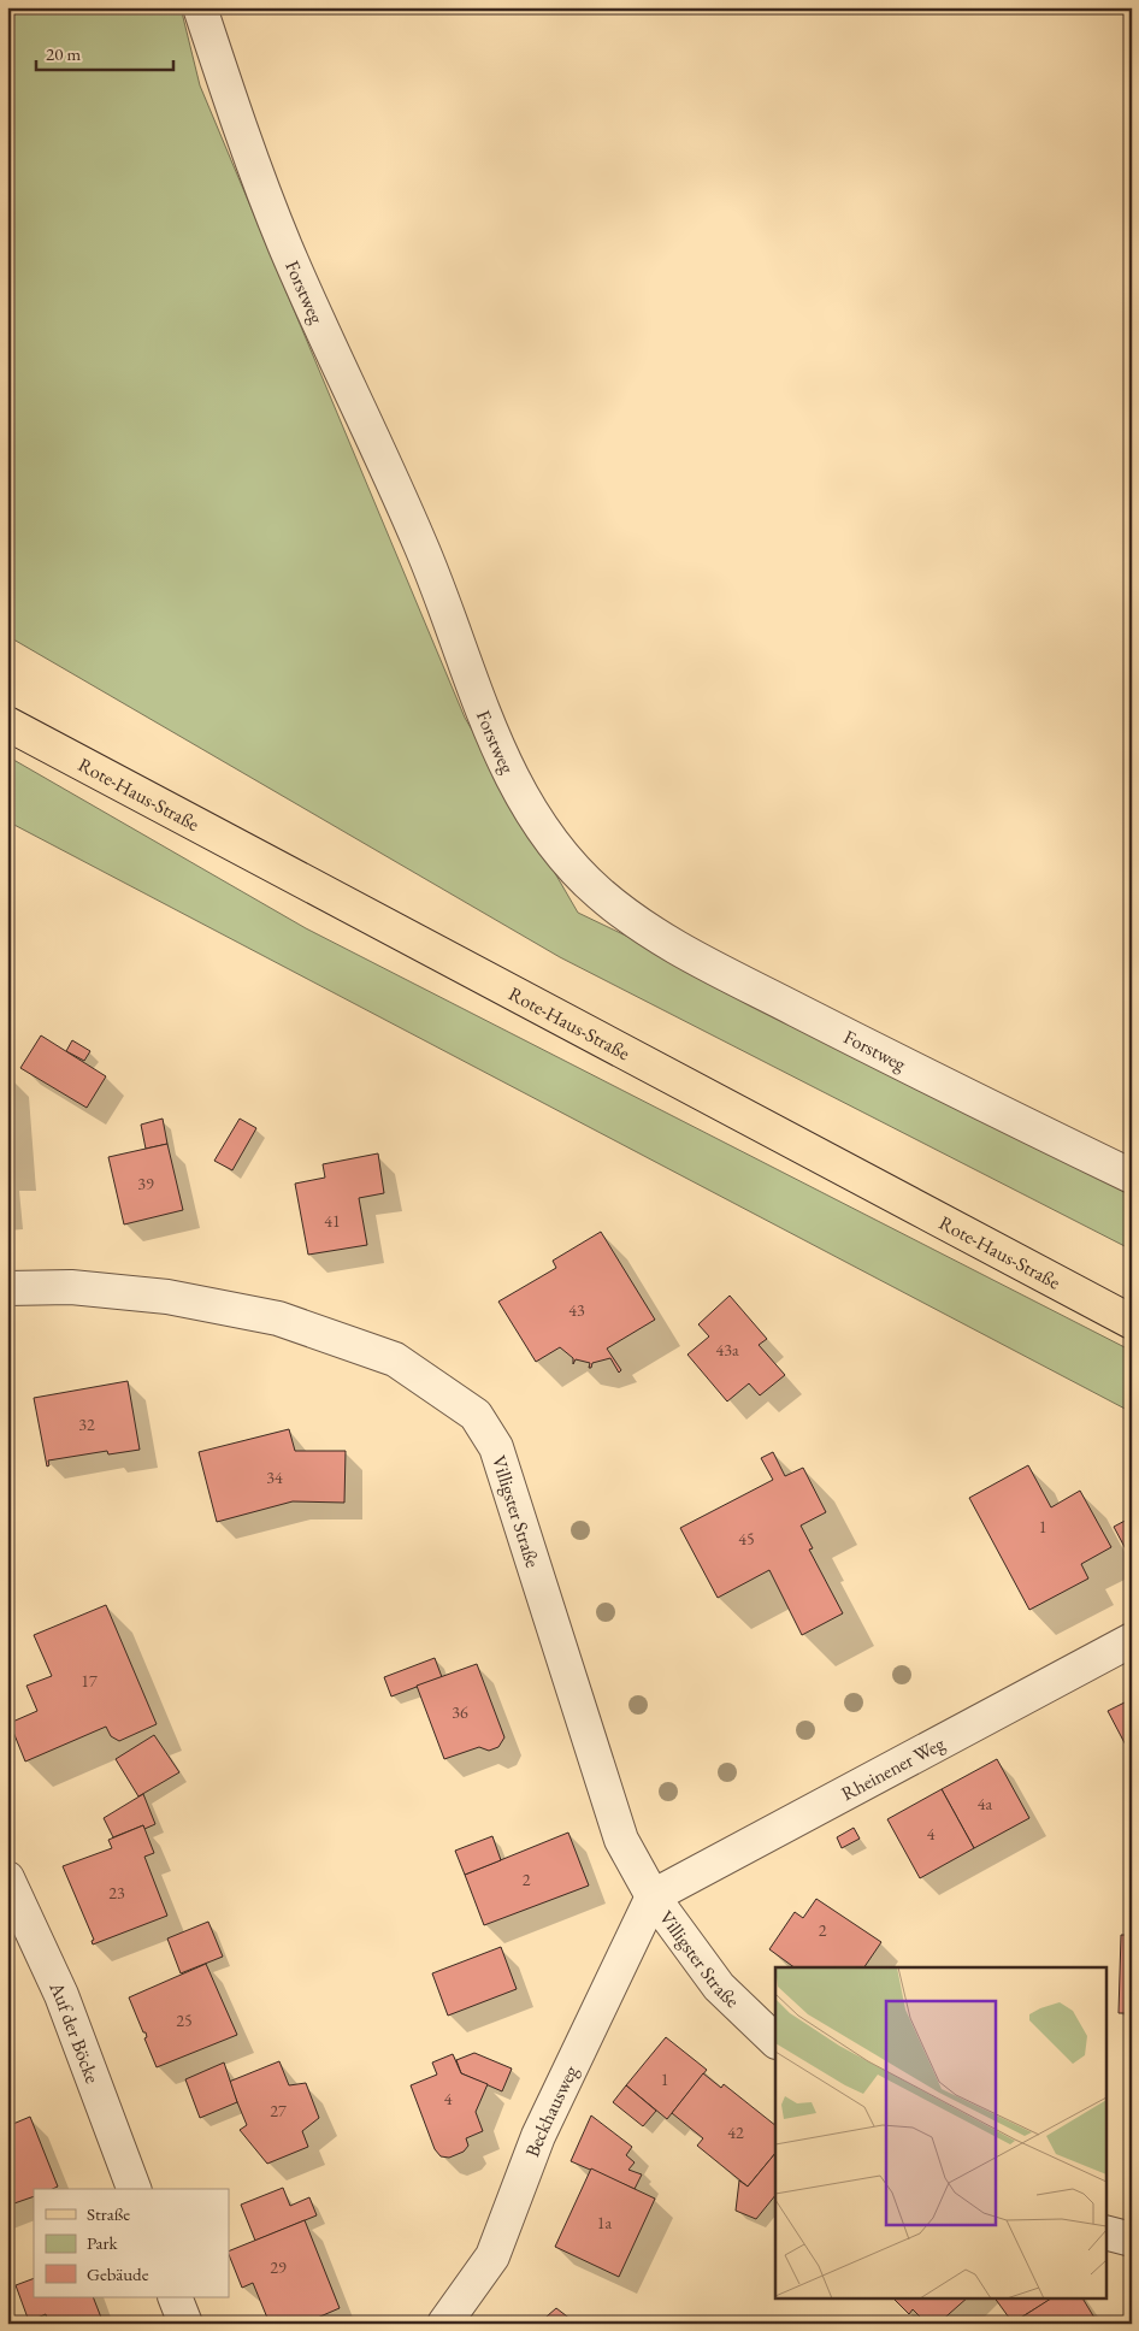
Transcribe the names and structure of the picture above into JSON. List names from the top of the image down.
{
  "streets": {
    "main road": ["Rote-Haus-Straße"],
    "street": [
      "Forstweg",
      "Villigster Straße",
      "Rheinener Weg",
      "Auf der Böcke",
      "Beckhausweg"
    ]
  },
  "crossings": [
    ["Villigster Straße", "Rheinener Weg"],
    ["Villigster Straße", "Beckhausweg"],
    ["Rheinener Weg", "Beckhausweg"]
  ],
  "house_numbers": [
    "39",
    "41",
    "43",
    "43a",
    "32",
    "34",
    "1",
    "45",
    "17",
    "36",
    "4a",
    "4",
    "2",
    "23",
    "2",
    "25",
    "1",
    "4",
    "27",
    "42",
    "1a",
    "29"
  ],
  "legend": ["Straße", "Park", "Gebäude"],
  "scale_bar": "20 m"
}
